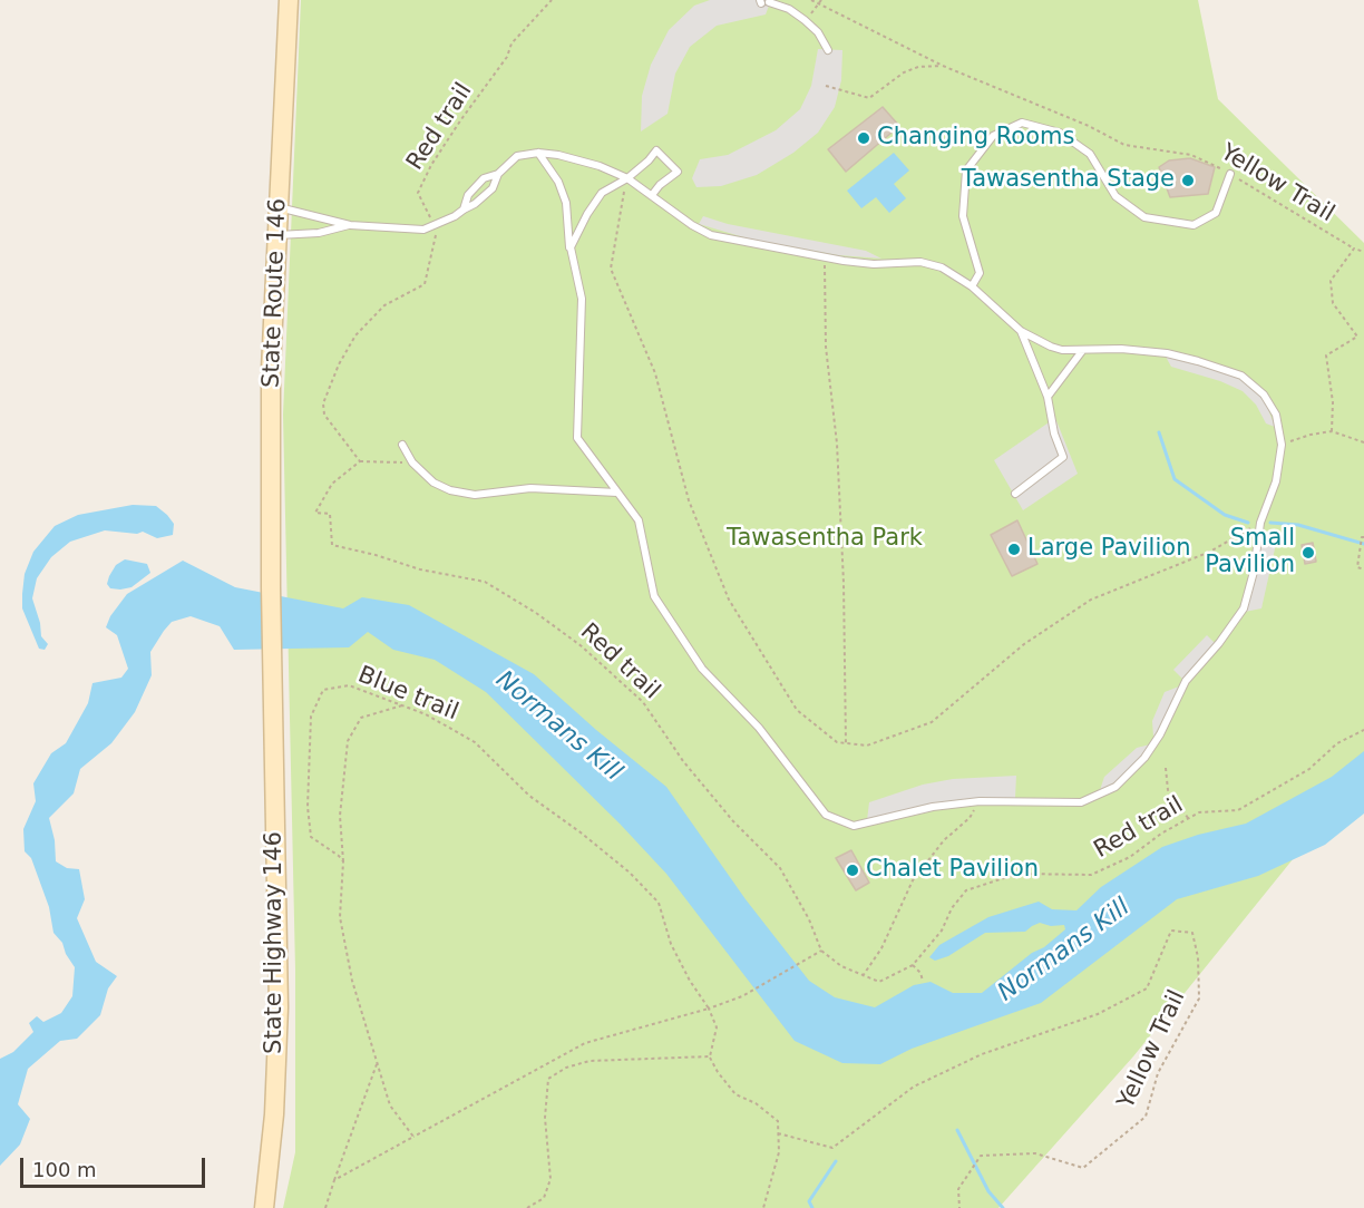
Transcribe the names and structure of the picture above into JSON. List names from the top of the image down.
{
  "streets": {
    "main road": ["State Route 146", "State Highway 146"],
    "path": ["Red trail", "Yellow Trail", "Blue trail"]
  },
  "crossings": [
    ["State Route 146", "State Highway 146"]
  ],
  "water": ["Normans Kill"],
  "parks": ["Tawasentha Park"],
  "places": [
    "Changing Rooms",
    "Tawasentha Stage",
    "Large Pavilion",
    "Small Pavilion",
    "Chalet Pavilion"
  ],
  "scale_bar": "100 m"
}
